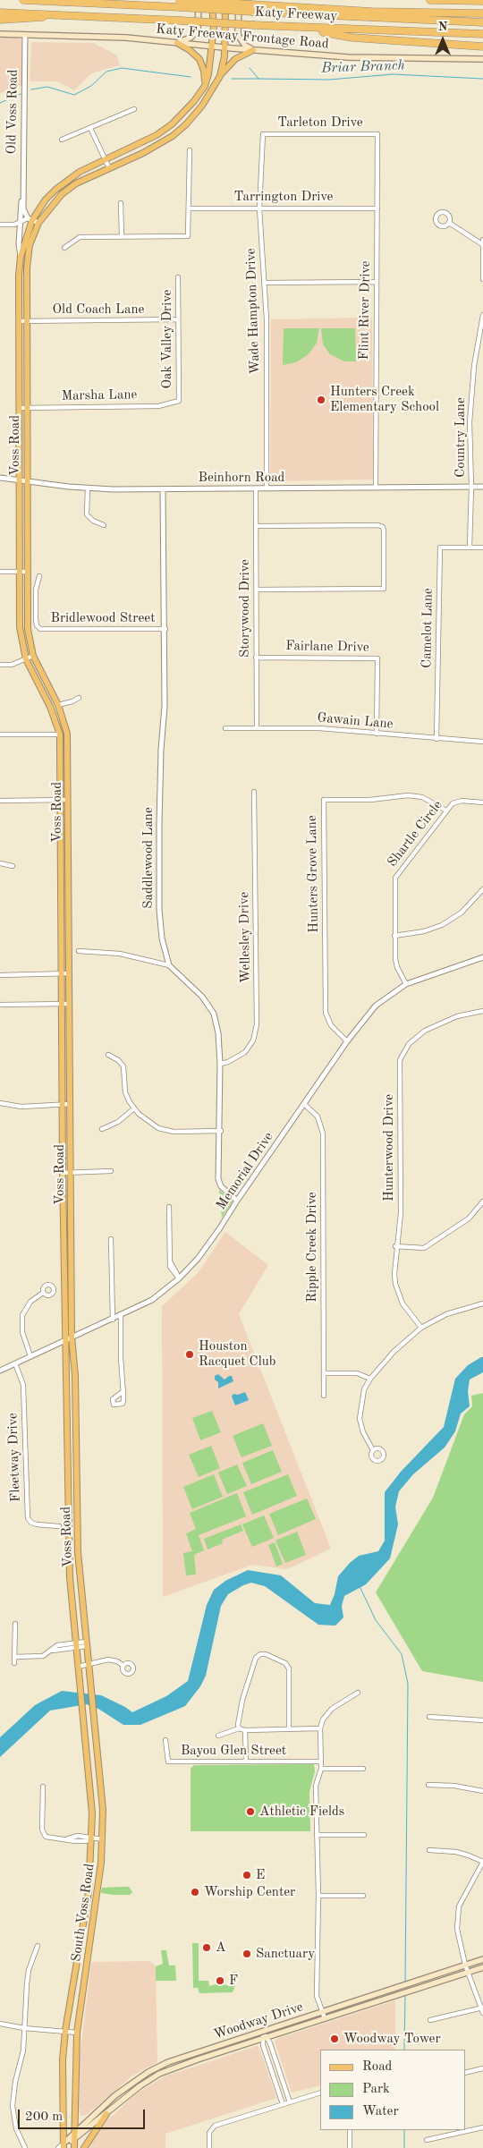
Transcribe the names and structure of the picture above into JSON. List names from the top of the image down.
{
  "streets": {
    "highway": ["Katy Freeway"],
    "main road": [
      "Katy Freeway Frontage Road",
      "Voss Road",
      "South Voss Road",
      "Woodway Drive"
    ],
    "street": [
      "Old Voss Road",
      "Tarleton Drive",
      "Tarrington Drive",
      "Old Coach Lane",
      "Flint River Drive",
      "Wade Hampton Drive",
      "Oak Valley Drive",
      "Marsha Lane",
      "Country Lane",
      "Beinhorn Road",
      "Storywood Drive",
      "Bridlewood Street",
      "Camelot Lane",
      "Fairlane Drive",
      "Gawain Lane",
      "Shartle Circle",
      "Saddlewood Lane",
      "Hunters Grove Lane",
      "Wellesley Drive",
      "Hunterwood Drive",
      "Memorial Drive",
      "Ripple Creek Drive",
      "Fleetway Drive",
      "Bayou Glen Street"
    ]
  },
  "crossings": [
    ["Katy Freeway Frontage Road", "Old Voss Road"],
    ["Katy Freeway Frontage Road", "Voss Road"],
    ["Old Voss Road", "Voss Road"],
    ["Tarleton Drive", "Flint River Drive"],
    ["Tarleton Drive", "Wade Hampton Drive"],
    ["Tarrington Drive", "Flint River Drive"],
    ["Tarrington Drive", "Wade Hampton Drive"],
    ["Old Coach Lane", "Oak Valley Drive"],
    ["Old Coach Lane", "Voss Road"],
    ["Flint River Drive", "Beinhorn Road"],
    ["Wade Hampton Drive", "Beinhorn Road"],
    ["Oak Valley Drive", "Marsha Lane"],
    ["Marsha Lane", "Voss Road"],
    ["Country Lane", "Beinhorn Road"],
    ["Country Lane", "Camelot Lane"],
    ["Voss Road", "Beinhorn Road"],
    ["Voss Road", "Memorial Drive"],
    ["Voss Road", "South Voss Road"],
    ["Beinhorn Road", "Storywood Drive"],
    ["Beinhorn Road", "Saddlewood Lane"],
    ["Storywood Drive", "Fairlane Drive"],
    ["Storywood Drive", "Gawain Lane"],
    ["Bridlewood Street", "Saddlewood Lane"],
    ["Camelot Lane", "Gawain Lane"],
    ["Fairlane Drive", "Gawain Lane"],
    ["Shartle Circle", "Hunters Grove Lane"],
    ["Shartle Circle", "Memorial Drive"],
    ["Hunters Grove Lane", "Memorial Drive"],
    ["Memorial Drive", "Ripple Creek Drive"],
    ["Memorial Drive", "Fleetway Drive"],
    ["South Voss Road", "Woodway Drive"]
  ],
  "water": ["Briar Branch"],
  "places": [
    "Hunters Creek Elementary School",
    "Houston Racquet Club",
    "Athletic Fields",
    "E",
    "Worship Center",
    "A",
    "Sanctuary",
    "F",
    "Woodway Tower"
  ],
  "legend": ["Road", "Park", "Water"],
  "scale_bar": "200 m",
  "north": "top"
}
